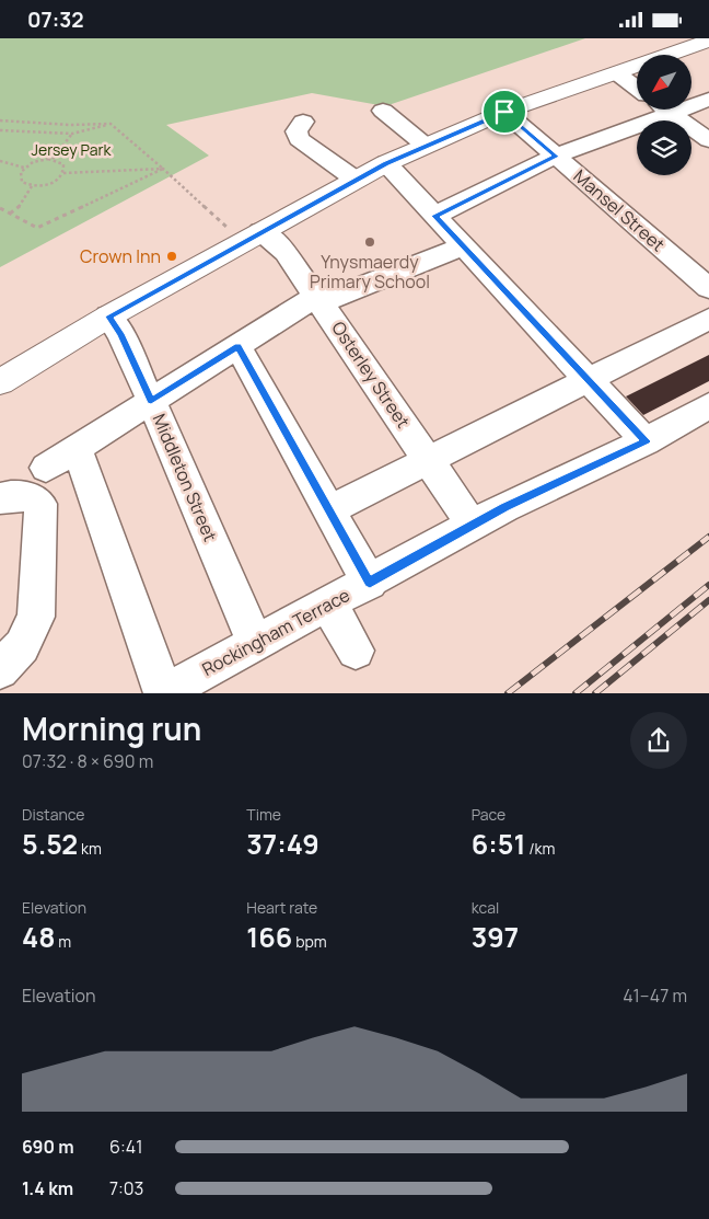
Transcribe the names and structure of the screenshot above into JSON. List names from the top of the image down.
{
  "streets": {
    "street": [
      "Mansel Street",
      "Osterley Street",
      "Middleton Street",
      "Rockingham Terrace"
    ]
  },
  "crossings": [
    ["Osterley Street", "Rockingham Terrace"],
    ["Middleton Street", "Rockingham Terrace"]
  ],
  "parks": ["Jersey Park"],
  "places": ["Ynysmaerdy Primary School", "Crown Inn"],
  "north": "bottom left",
  "page": {
    "status": "07:32",
    "heading": ["Morning run", "07:32 · 8 × 690 m"],
    "stats": [
      ["Distance", "5.52 km"],
      ["Time", "37:49"],
      ["Pace", "6:51 /km"],
      ["Elevation", "48 m"],
      ["Heart rate", "166 bpm"],
      ["kcal", "397"]
    ],
    "chart": ["Elevation", "41–47 m"],
    "list": [
      {
        "name": "690 m",
        "note": "6:41"
      },
      {
        "name": "1.4 km",
        "note": "7:03"
      }
    ]
  }
}
